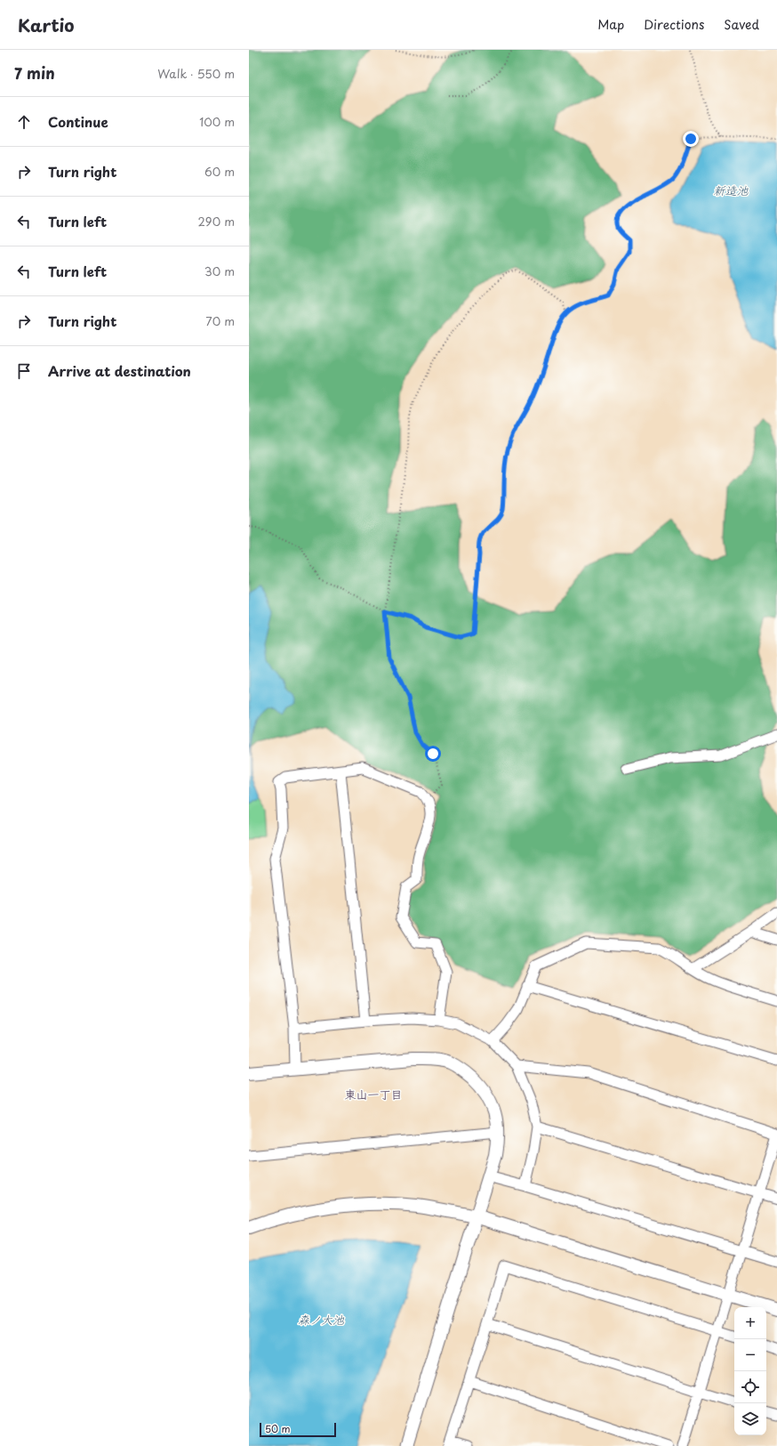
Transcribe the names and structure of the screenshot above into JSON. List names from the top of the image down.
{
  "districts": ["東山一丁目"],
  "water": ["新造池", "森ノ大池"],
  "scale_bar": "50 m",
  "page": {
    "header": "Kartio",
    "nav": ["Map", "Directions", "Saved"],
    "heading": ["7 min", "Walk · 550 m"],
    "list": [
      ["Continue", "100 m"],
      ["Turn right", "60 m"],
      ["Turn left", "290 m"],
      ["Turn left", "30 m"],
      ["Turn right", "70 m"],
      "Arrive at destination"
    ],
    "map_buttons": ["+", "−"],
    "scale": "50 m"
  }
}
